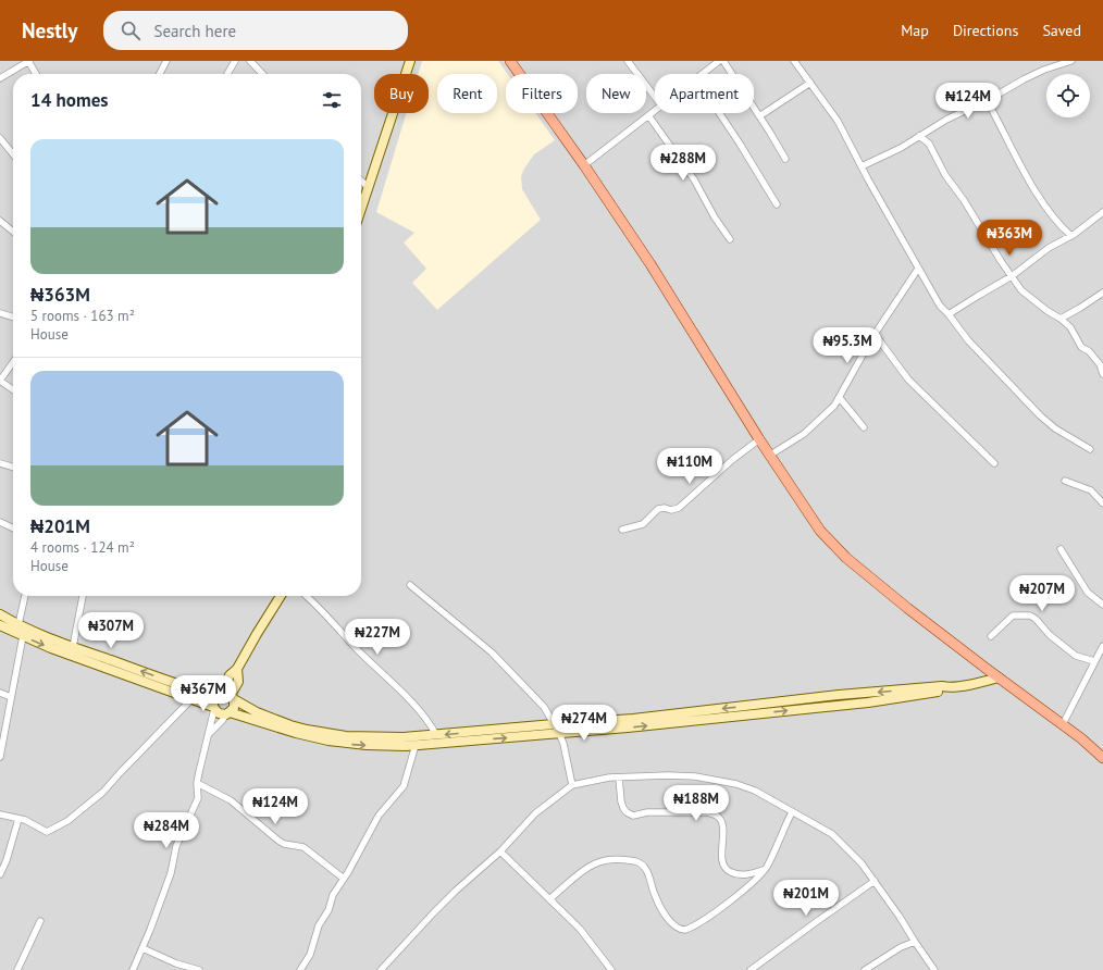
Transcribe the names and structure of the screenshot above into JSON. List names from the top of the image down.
{
  "page": {
    "header": "Nestly",
    "search": "Search here",
    "nav": ["Map", "Directions", "Saved"],
    "chip": [
      "Buy",
      "Rent",
      "Filters",
      "New",
      "Apartment"
    ],
    "heading": "14 homes",
    "price": [
      "₦124M",
      "₦288M",
      "₦363M",
      "₦95.3M",
      "₦110M",
      "₦207M",
      "₦307M",
      "₦227M",
      "₦367M",
      "₦274M",
      "₦188M",
      "₦124M",
      "₦284M",
      "₦201M"
    ],
    "list": [
      {
        "name": "₦363M",
        "note": "5 rooms · 163 m² · House"
      },
      {
        "name": "₦201M",
        "note": "4 rooms · 124 m² · House"
      }
    ]
  }
}
